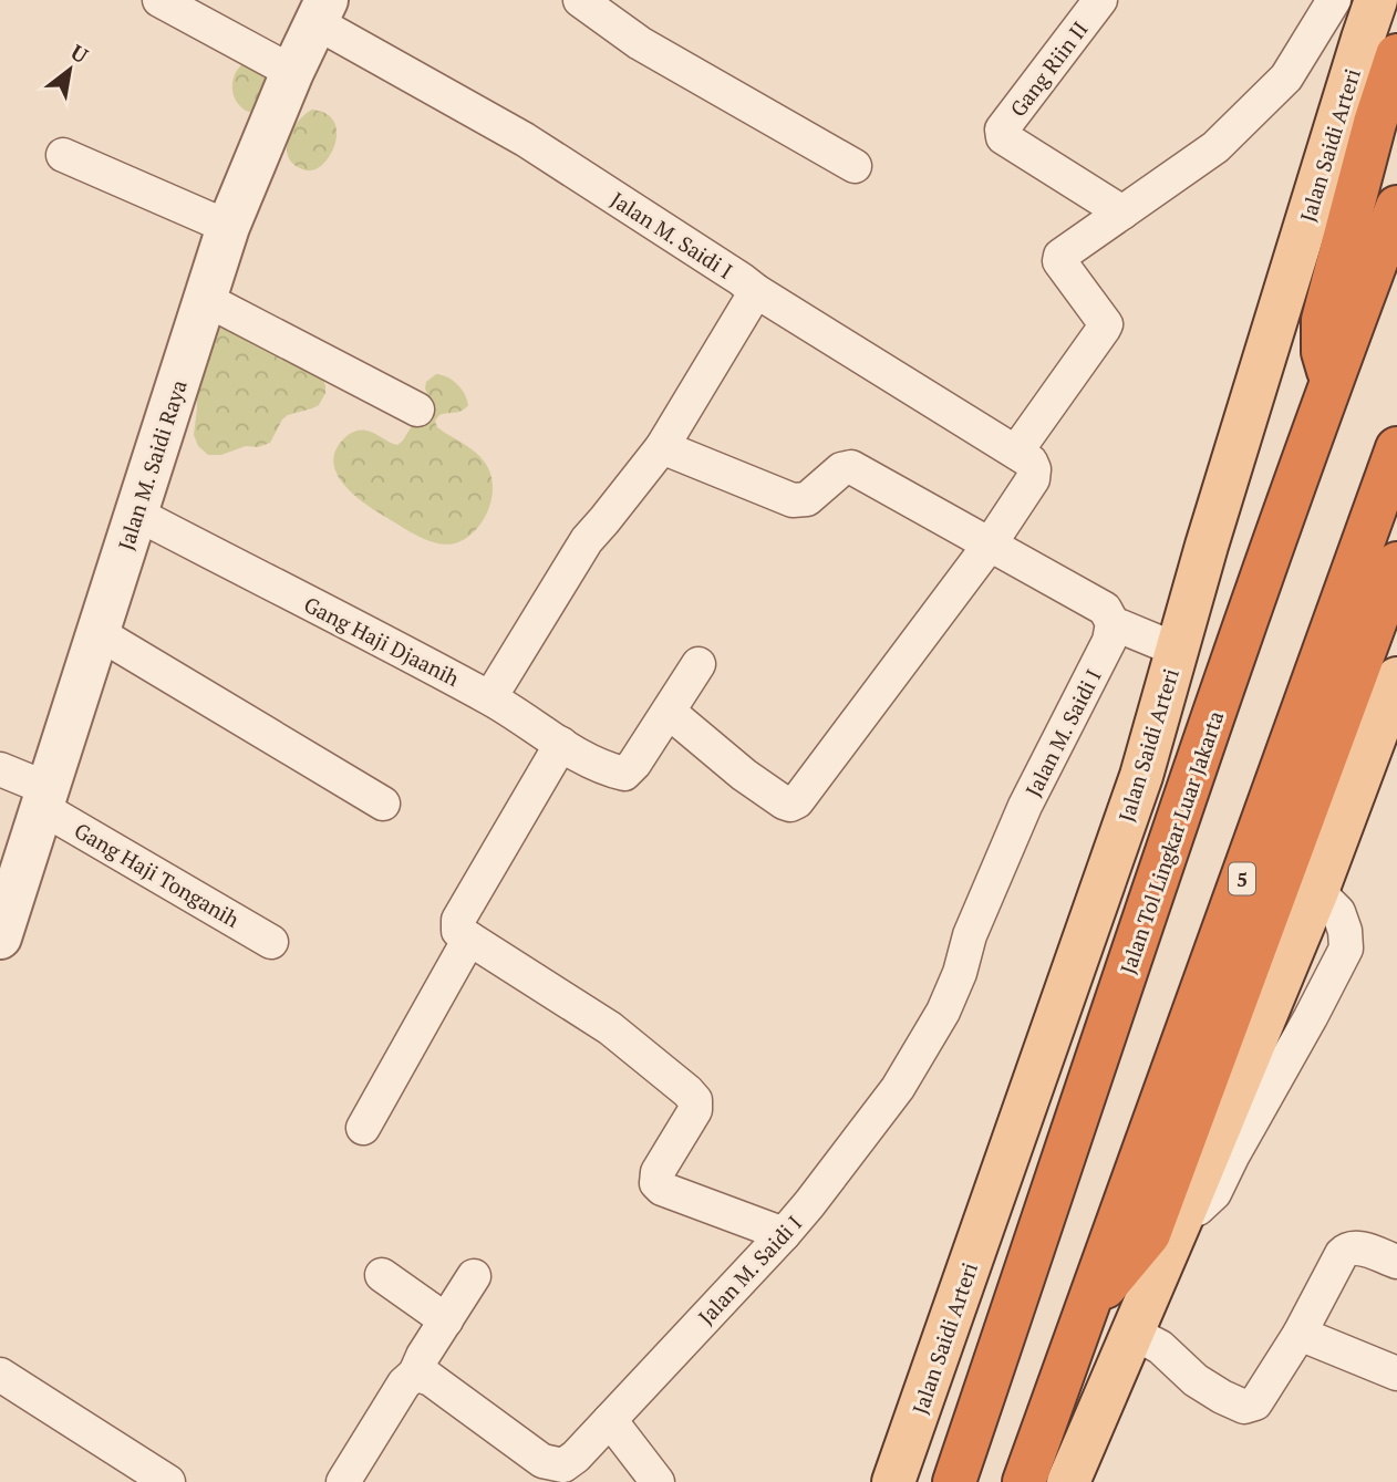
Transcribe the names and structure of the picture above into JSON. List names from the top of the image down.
{
  "streets": {
    "highway": ["Jalan Tol Lingkar Luar Jakarta", "5"],
    "main road": ["Jalan Saidi Arteri"],
    "street": [
      "Gang Riin II",
      "Jalan M. Saidi I",
      "Jalan M. Saidi Raya",
      "Gang Haji Djaanih",
      "Gang Haji Tonganih"
    ]
  },
  "crossings": [
    ["Jalan M. Saidi I", "Jalan M. Saidi Raya"],
    ["Jalan M. Saidi Raya", "Gang Haji Djaanih"],
    ["Jalan M. Saidi Raya", "Gang Haji Tonganih"]
  ],
  "north": "top right"
}
